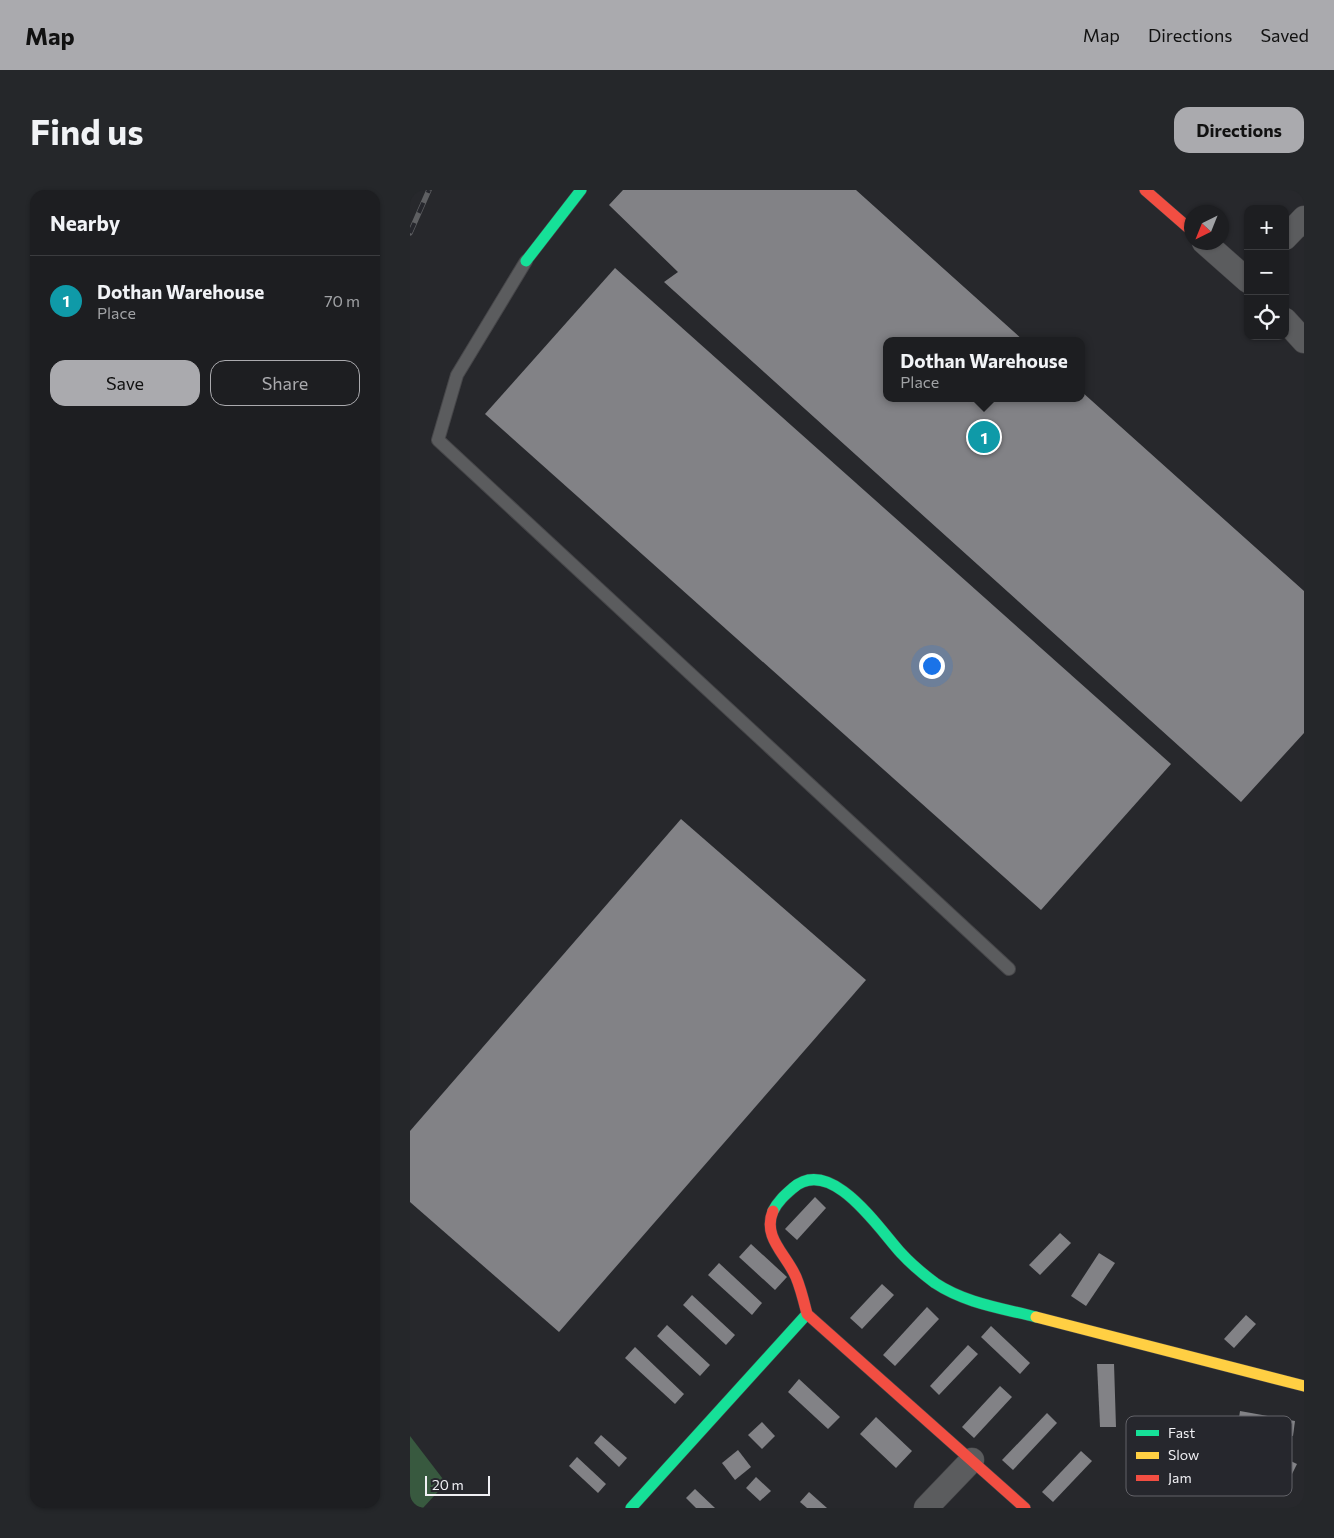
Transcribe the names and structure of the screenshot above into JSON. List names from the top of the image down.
{
  "legend": ["Fast", "Slow", "Jam"],
  "scale_bar": "20 m",
  "north": "bottom left",
  "page": {
    "header": "Map",
    "nav": ["Map", "Directions", "Saved"],
    "buttons": [
      "Directions",
      ["Save", "Share"]
    ],
    "title": "Find us",
    "heading": "Nearby",
    "map_buttons": ["+", "−"],
    "list": [
      {
        "mark": "1",
        "name": "Dothan Warehouse",
        "note": "Place",
        "value": "70 m"
      }
    ],
    "popup": ["Dothan Warehouse", "Place"],
    "pins": "1",
    "scale": "20 m"
  }
}
